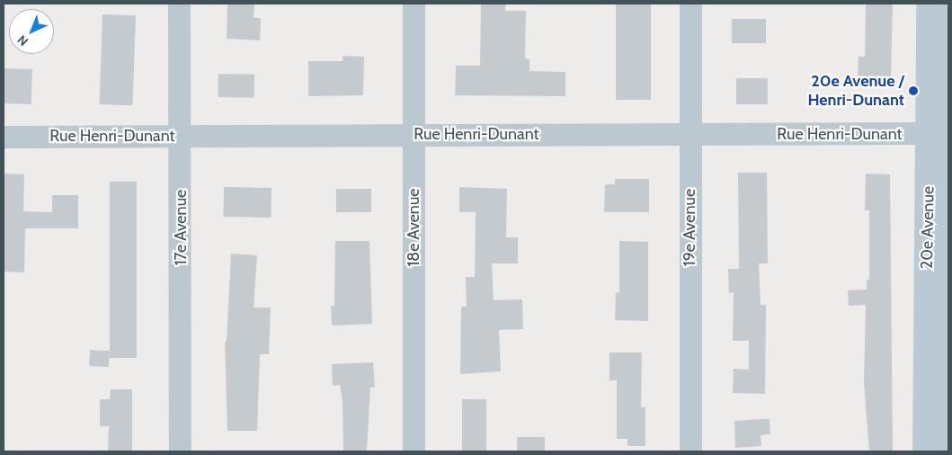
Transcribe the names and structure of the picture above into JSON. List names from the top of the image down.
{
  "streets": {
    "street": [
      "Rue Henri-Dunant",
      "17e Avenue",
      "18e Avenue",
      "19e Avenue",
      "20e Avenue"
    ]
  },
  "crossings": [
    ["Rue Henri-Dunant", "17e Avenue"],
    ["Rue Henri-Dunant", "18e Avenue"],
    ["Rue Henri-Dunant", "19e Avenue"],
    ["Rue Henri-Dunant", "20e Avenue"]
  ],
  "places": ["20e Avenue / Henri-Dunant"],
  "north": "bottom left"
}
